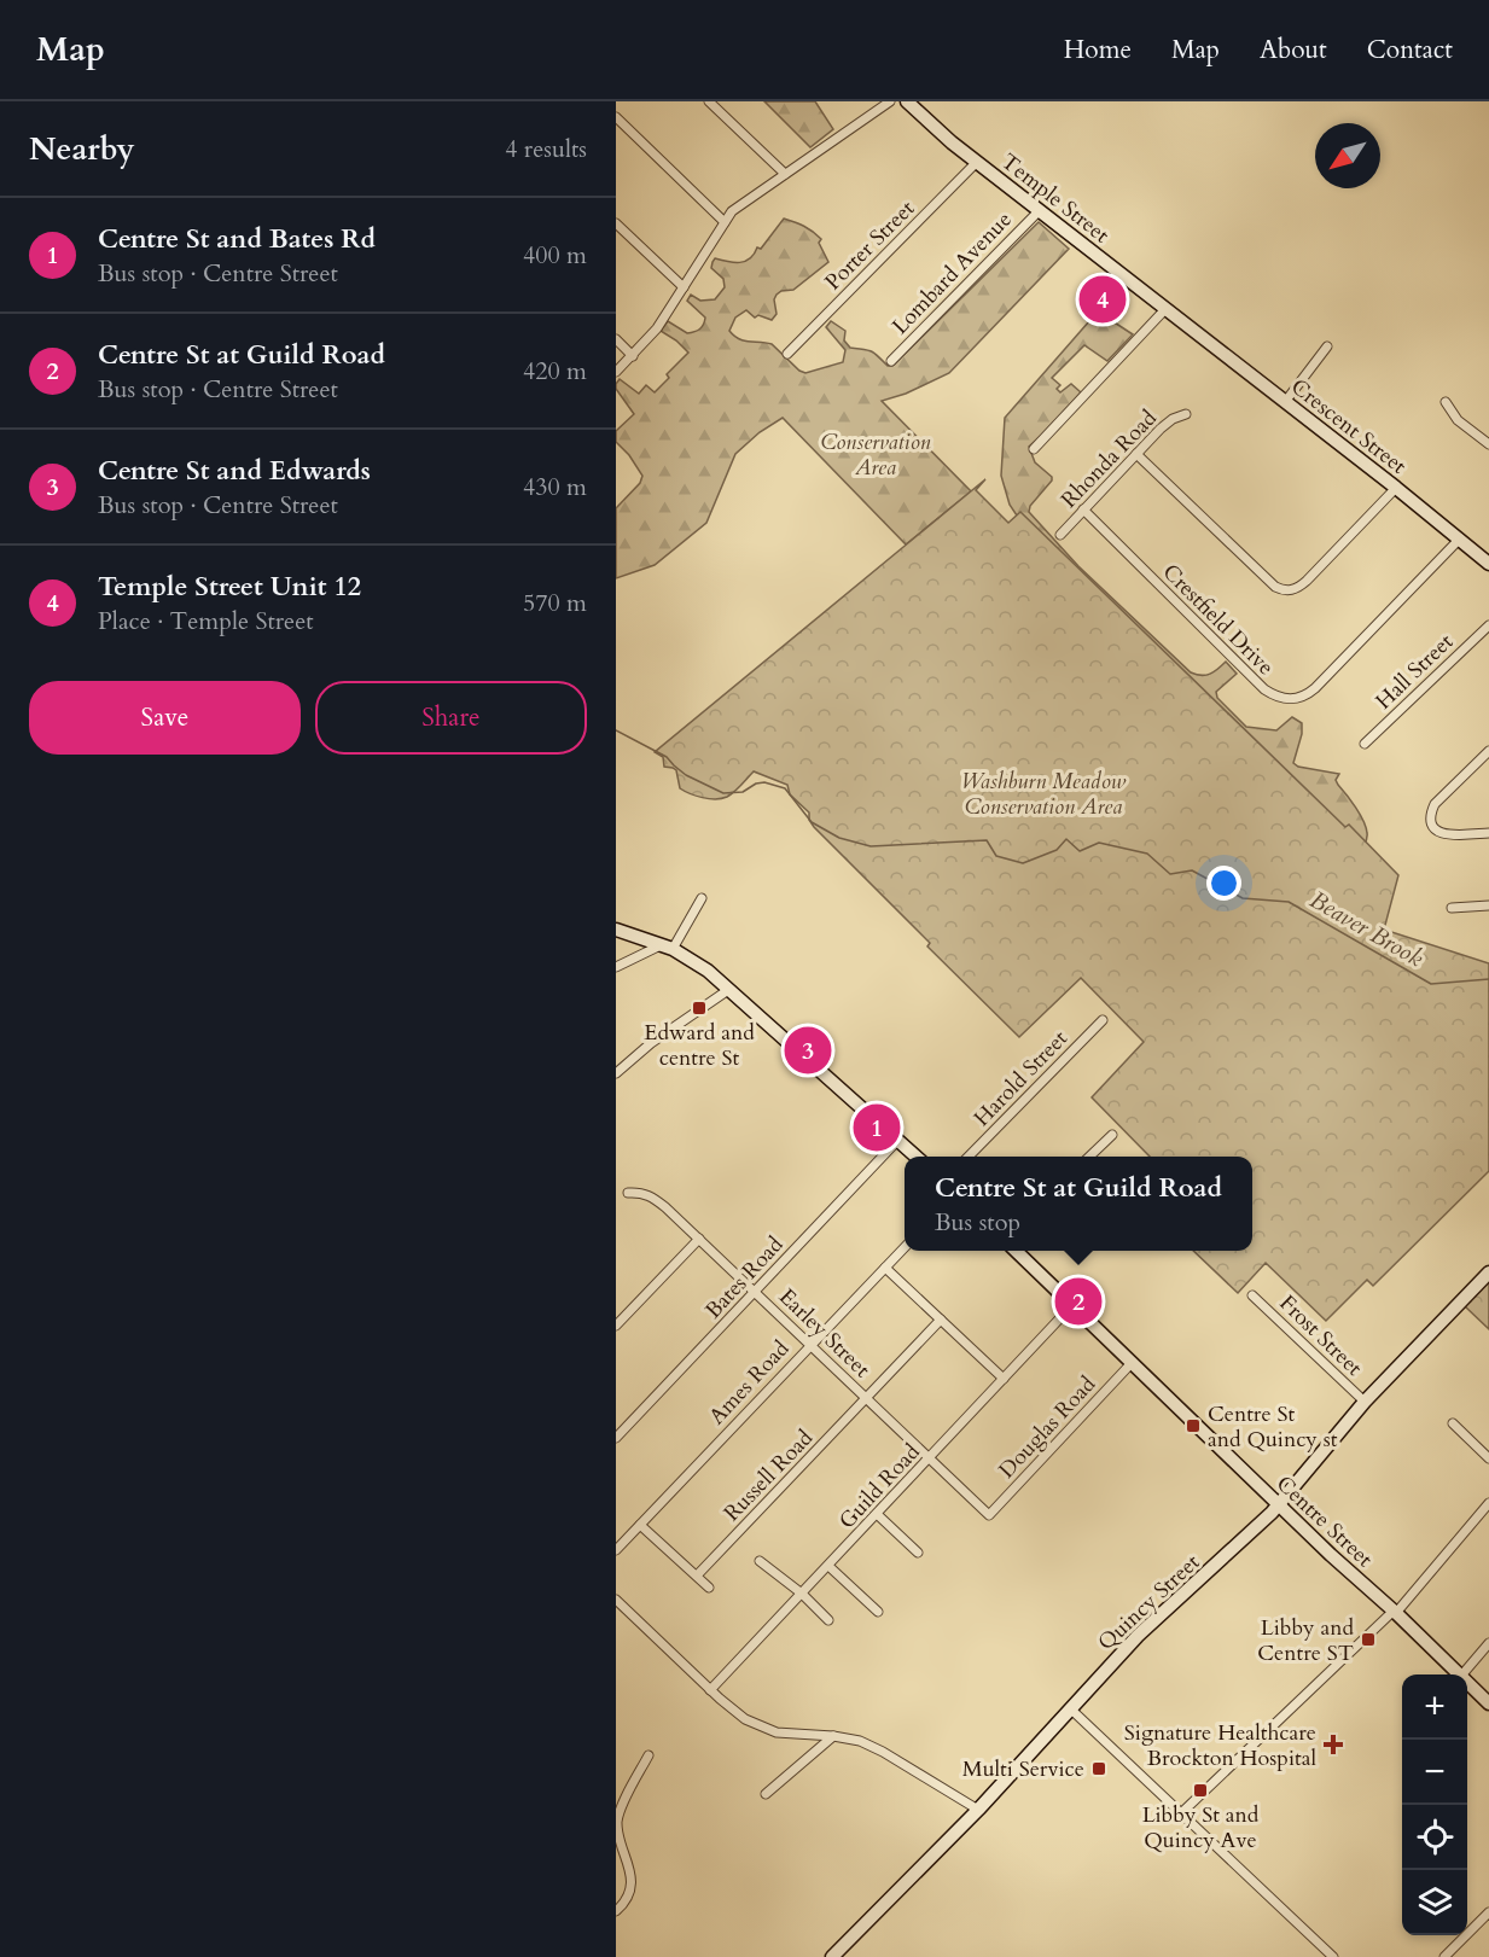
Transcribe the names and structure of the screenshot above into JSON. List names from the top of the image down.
{
  "streets": {
    "main road": [
      "Temple Street",
      "Crescent Street",
      "Centre Street",
      "Quincy Street"
    ],
    "street": [
      "Porter Street",
      "Lombard Avenue",
      "Rhonda Road",
      "Crestfield Drive",
      "Hall Street",
      "Harold Street",
      "Bates Road",
      "Earley Street",
      "Frost Street",
      "Ames Road",
      "Douglas Road",
      "Russell Road",
      "Guild Road"
    ]
  },
  "crossings": [
    ["Temple Street", "Porter Street"],
    ["Temple Street", "Lombard Avenue"],
    ["Temple Street", "Crescent Street"],
    ["Crescent Street", "Crestfield Drive"],
    ["Rhonda Road", "Crestfield Drive"],
    ["Bates Road", "Earley Street"],
    ["Earley Street", "Ames Road"],
    ["Earley Street", "Douglas Road"],
    ["Earley Street", "Russell Road"],
    ["Earley Street", "Guild Road"],
    ["Frost Street", "Quincy Street"],
    ["Douglas Road", "Centre Street"],
    ["Guild Road", "Centre Street"],
    ["Centre Street", "Quincy Street"]
  ],
  "water": ["Beaver Brook"],
  "parks": ["Conservation Area", "Washburn Meadow Conservation Area"],
  "places": {
    "transit": [
      "Edward and centre St",
      "Centre St and Quincy st",
      "Libby and Centre ST",
      "Multi Service",
      "Libby St and Quincy Ave"
    ],
    "health": ["Signature Healthcare Brockton Hospital"]
  },
  "north": "bottom left",
  "page": {
    "header": "Map",
    "nav": [
      "Home",
      "Map",
      "About",
      "Contact"
    ],
    "heading": ["Nearby", "4 results"],
    "list": [
      {
        "mark": "1",
        "name": "Centre St and Bates Rd",
        "note": "Bus stop · Centre Street",
        "value": "400 m"
      },
      {
        "mark": "2",
        "name": "Centre St at Guild Road",
        "note": "Bus stop · Centre Street",
        "value": "420 m"
      },
      {
        "mark": "3",
        "name": "Centre St and Edwards",
        "note": "Bus stop · Centre Street",
        "value": "430 m"
      },
      {
        "mark": "4",
        "name": "Temple Street Unit 12",
        "note": "Place · Temple Street",
        "value": "570 m"
      }
    ],
    "pins": [
      "4",
      "3",
      "1",
      "2"
    ],
    "buttons": ["Save", "Share"],
    "popup": ["Centre St at Guild Road", "Bus stop"],
    "map_buttons": ["+", "−"]
  }
}
